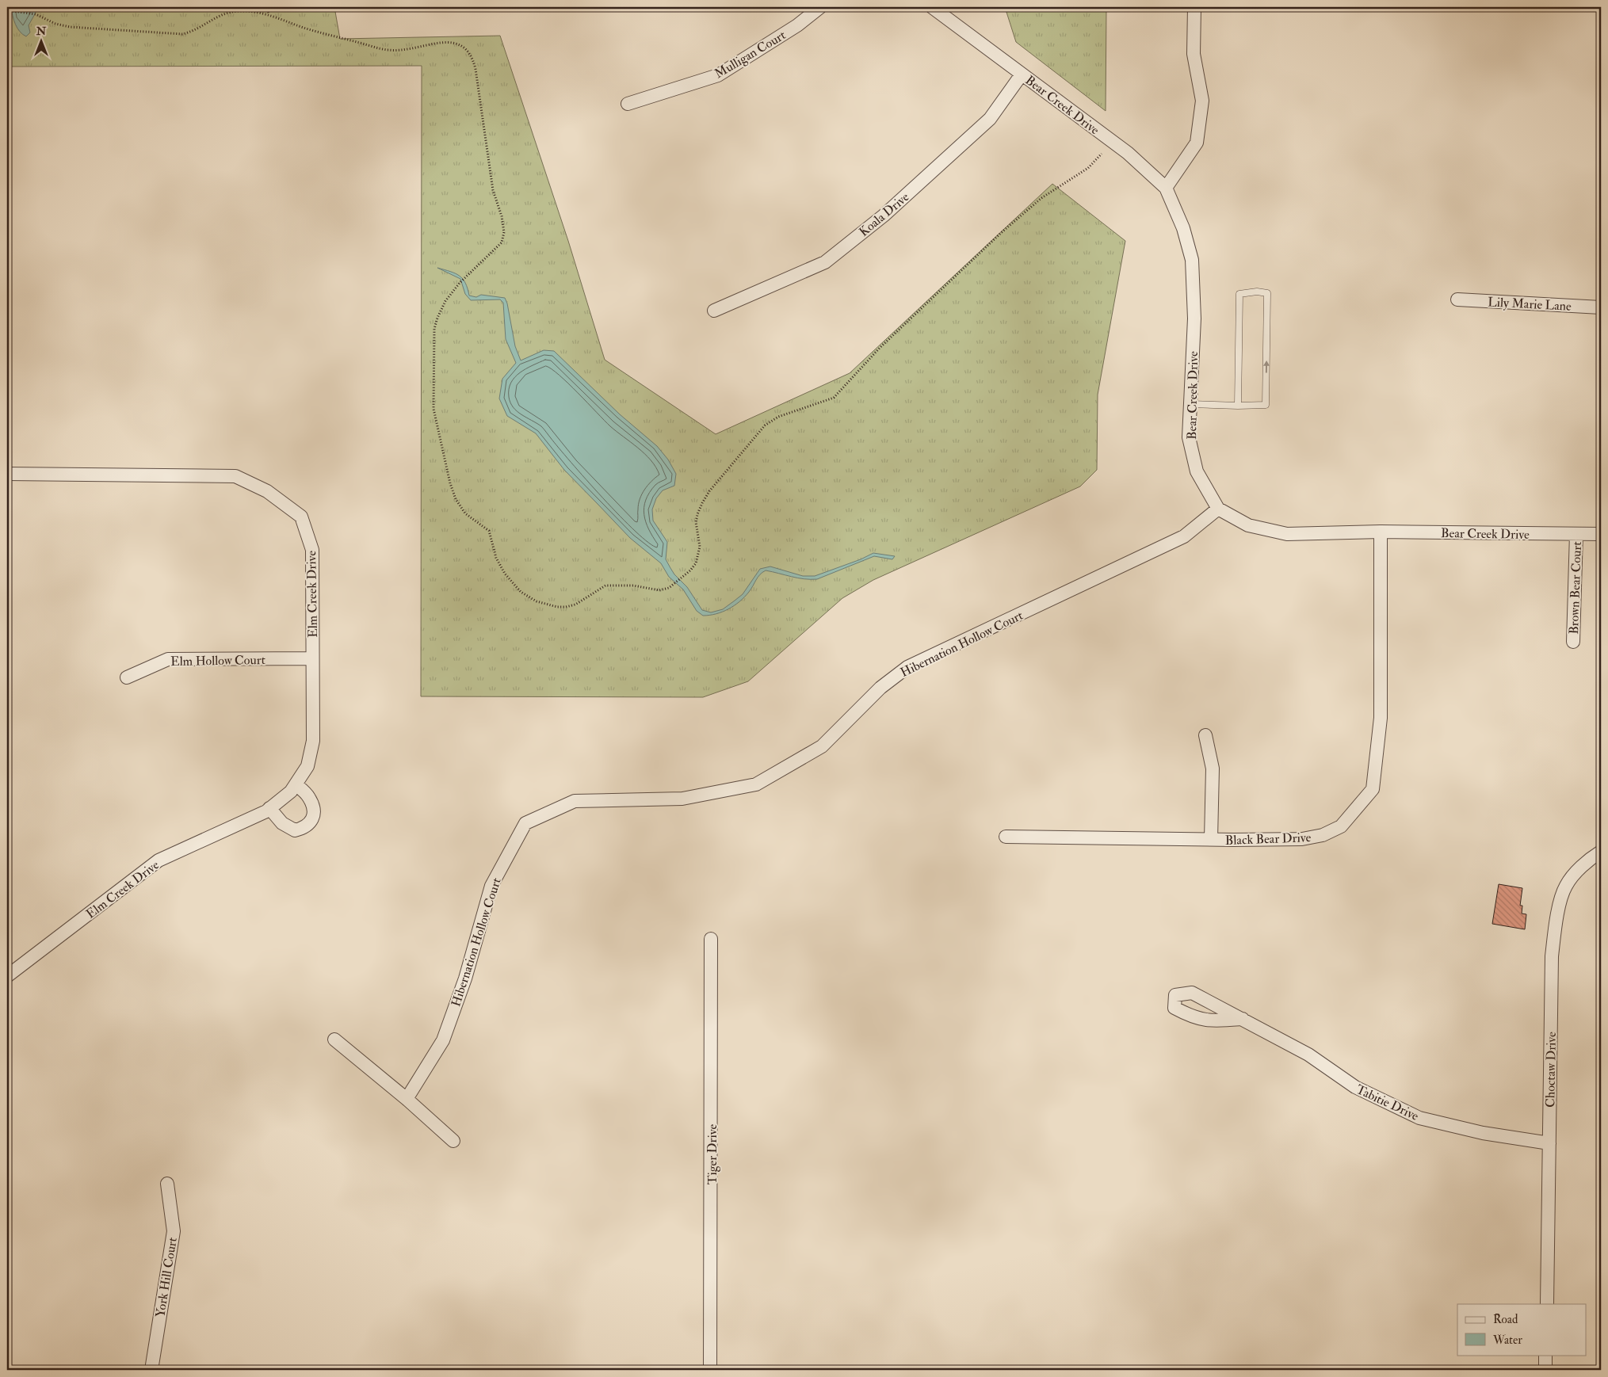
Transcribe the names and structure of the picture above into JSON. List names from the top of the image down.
{
  "streets": {
    "street": [
      "Mulligan Court",
      "Bear Creek Drive",
      "Koala Drive",
      "Lily Marie Lane",
      "Brown Bear Court",
      "Elm Creek Drive",
      "Hibernation Hollow Court",
      "Elm Hollow Court",
      "Black Bear Drive",
      "Choctaw Drive",
      "Tabitie Drive",
      "Tiger Drive",
      "York Hill Court"
    ]
  },
  "crossings": [
    ["Bear Creek Drive", "Koala Drive"],
    ["Bear Creek Drive", "Brown Bear Court"],
    ["Bear Creek Drive", "Hibernation Hollow Court"],
    ["Bear Creek Drive", "Black Bear Drive"],
    ["Elm Creek Drive", "Elm Hollow Court"],
    ["Choctaw Drive", "Tabitie Drive"]
  ],
  "legend": ["Road", "Water"],
  "north": "top"
}
